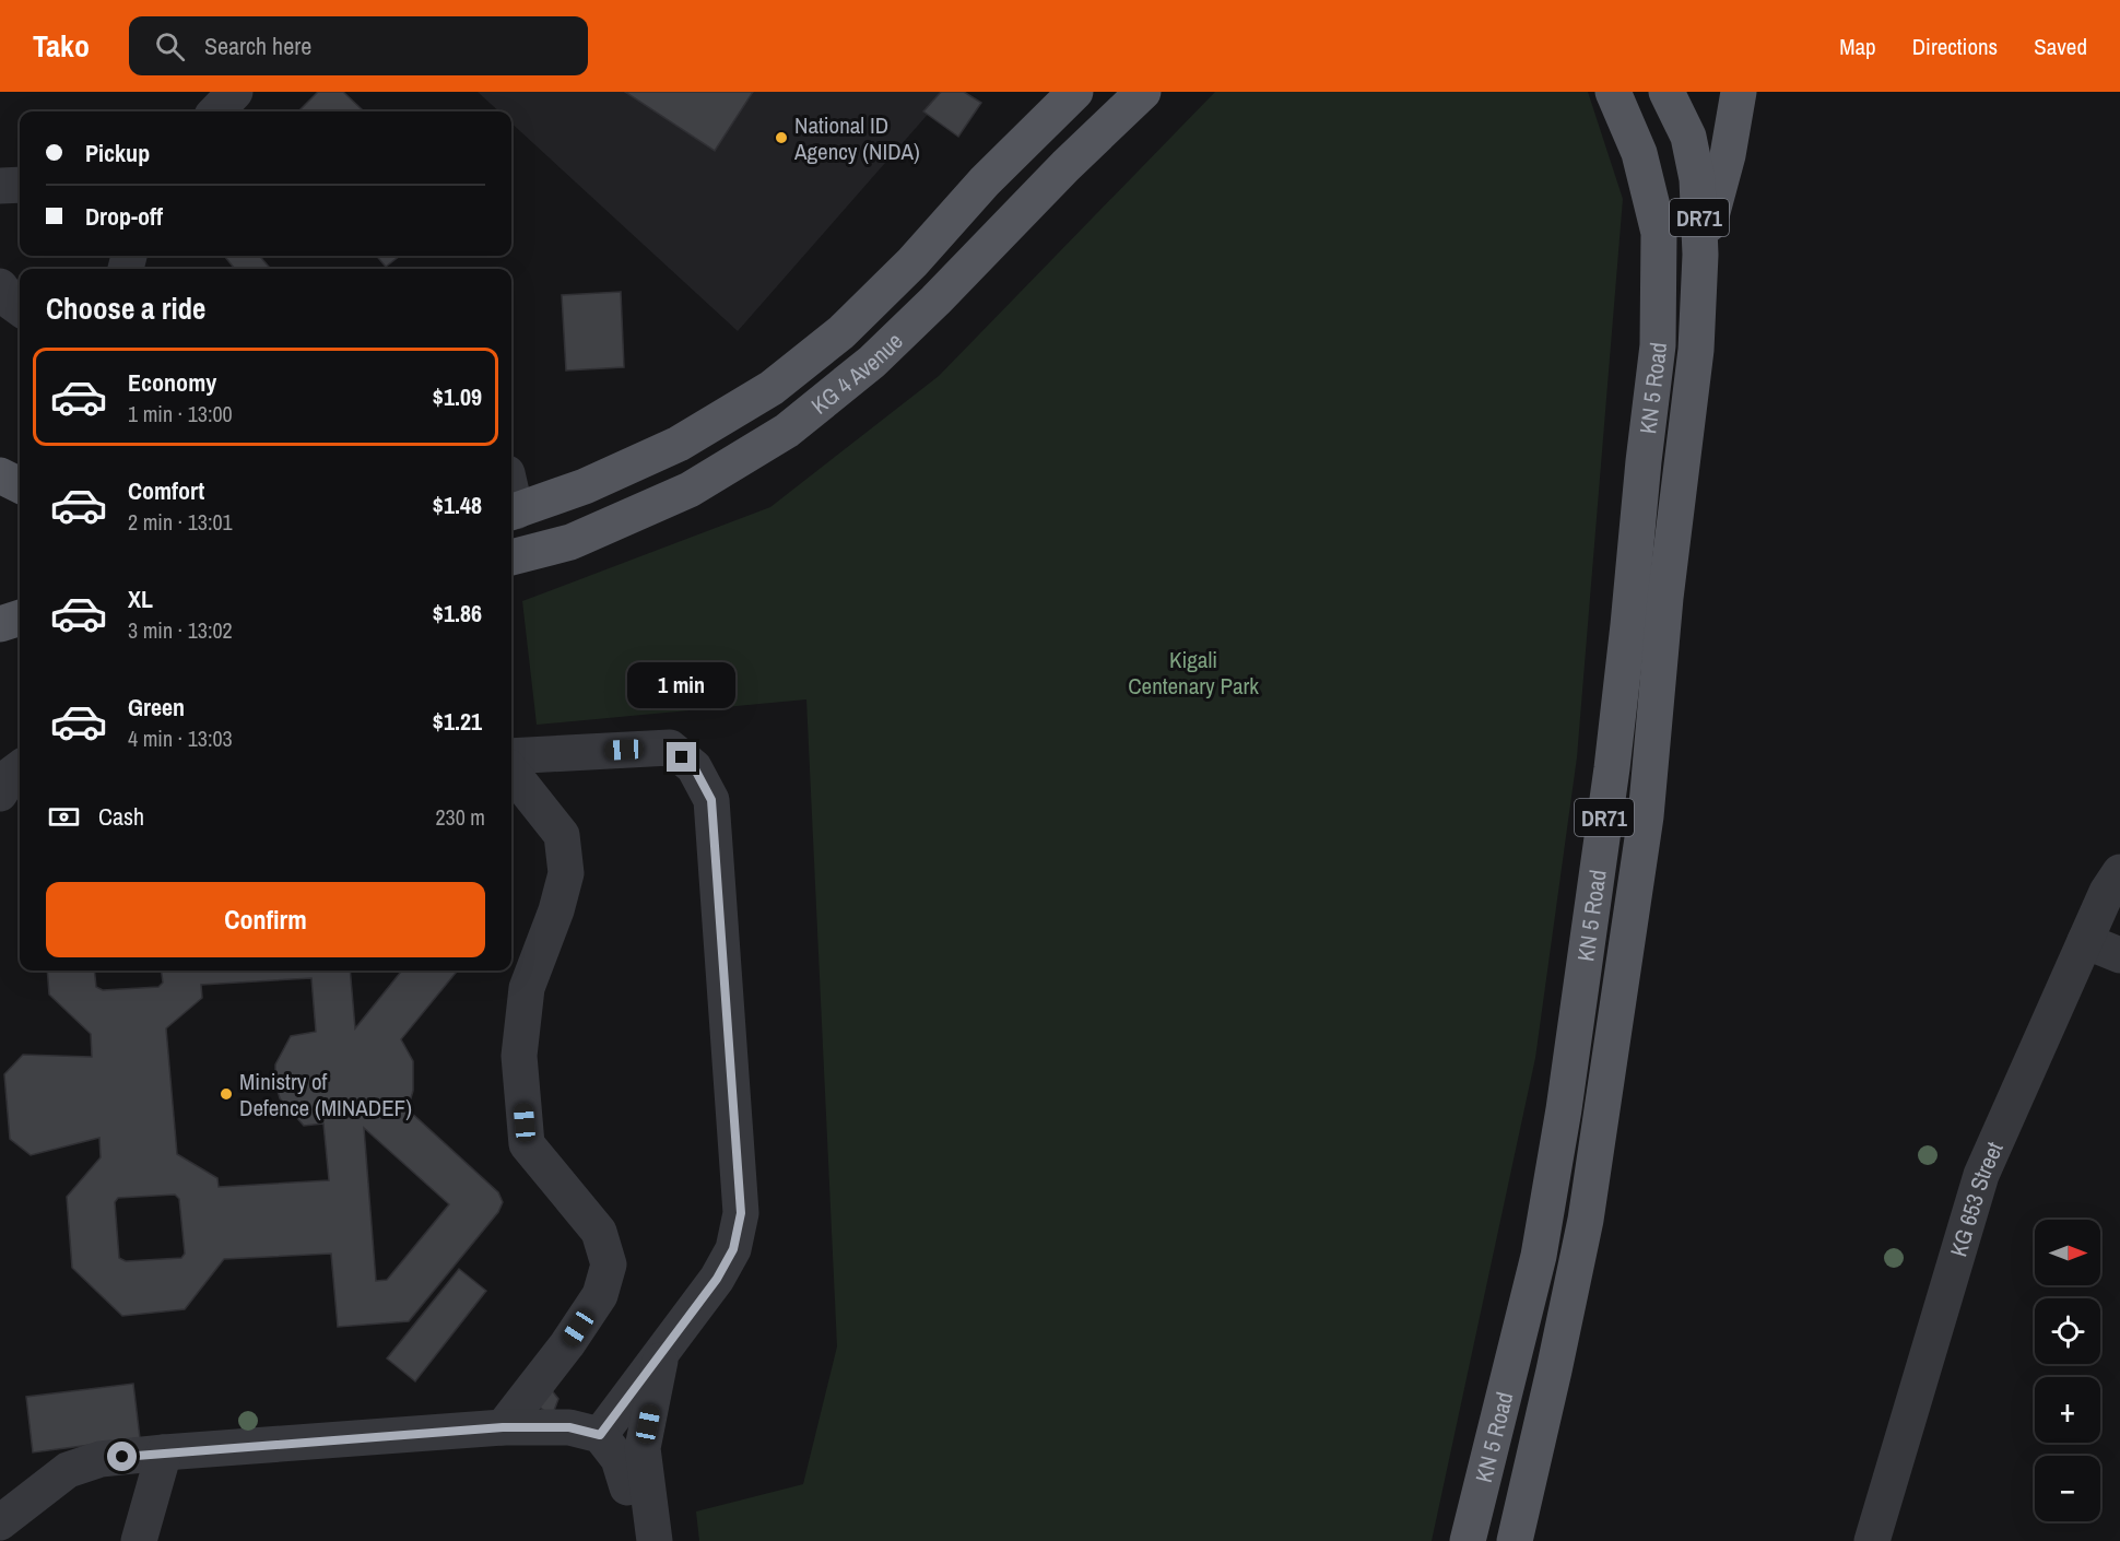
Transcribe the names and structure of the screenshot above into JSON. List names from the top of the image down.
{
  "streets": {
    "main road": ["DR71", "KG 4 Avenue", "KN 5 Road"],
    "street": ["KG 653 Street"]
  },
  "parks": ["Kigali Centenary Park"],
  "places": ["National ID Agency (NIDA)", "Ministry of Defence (MINADEF)"],
  "north": "right",
  "page": {
    "header": "Tako",
    "search": "Search here",
    "nav": ["Map", "Directions", "Saved"],
    "banner": ["Pickup", "Drop-off"],
    "heading": "Choose a ride",
    "list": [
      {
        "name": "Economy",
        "note": "1 min · 13:00",
        "value": "$1.09"
      },
      {
        "name": "Comfort",
        "note": "2 min · 13:01",
        "value": "$1.48"
      },
      {
        "name": "XL",
        "note": "3 min · 13:02",
        "value": "$1.86"
      },
      {
        "name": "Green",
        "note": "4 min · 13:03",
        "value": "$1.21"
      }
    ],
    "bubble": "1 min",
    "pay": ["Cash", "230 m"],
    "buttons": "Confirm",
    "map_buttons": ["+", "−"]
  }
}
